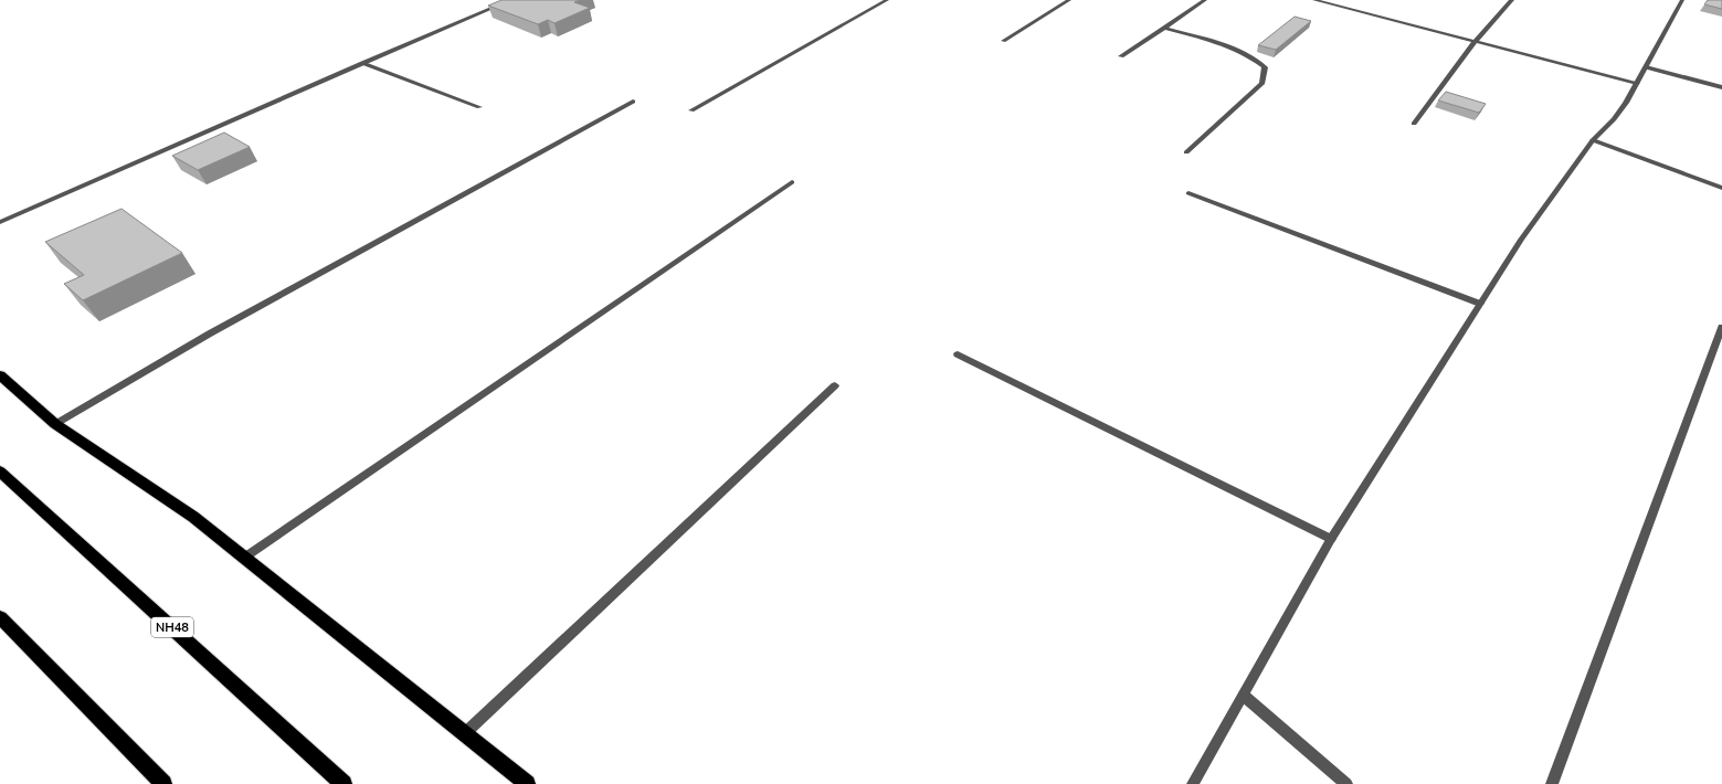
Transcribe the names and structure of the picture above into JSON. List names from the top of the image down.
{
  "streets": {
    "highway": ["NH48"]
  }
}
